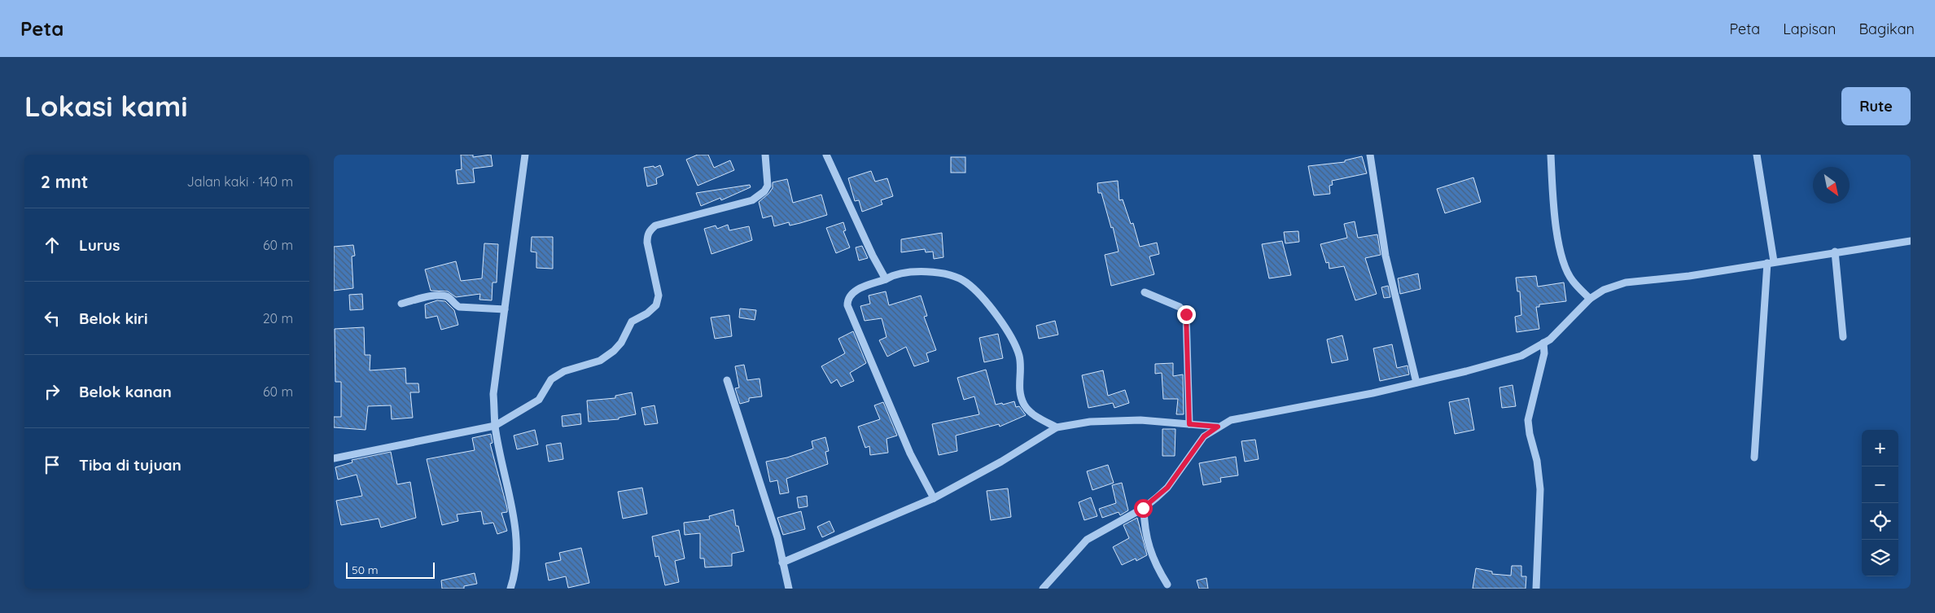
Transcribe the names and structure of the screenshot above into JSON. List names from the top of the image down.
{
  "scale_bar": "50 m",
  "north": "bottom right",
  "page": {
    "header": "Peta",
    "nav": ["Peta", "Lapisan", "Bagikan"],
    "buttons": "Rute",
    "title": "Lokasi kami",
    "heading": ["2 mnt", "Jalan kaki · 140 m"],
    "list": [
      ["Lurus", "60 m"],
      ["Belok kiri", "20 m"],
      ["Belok kanan", "60 m"],
      "Tiba di tujuan"
    ],
    "map_buttons": ["+", "−"],
    "scale": "50 m"
  }
}
